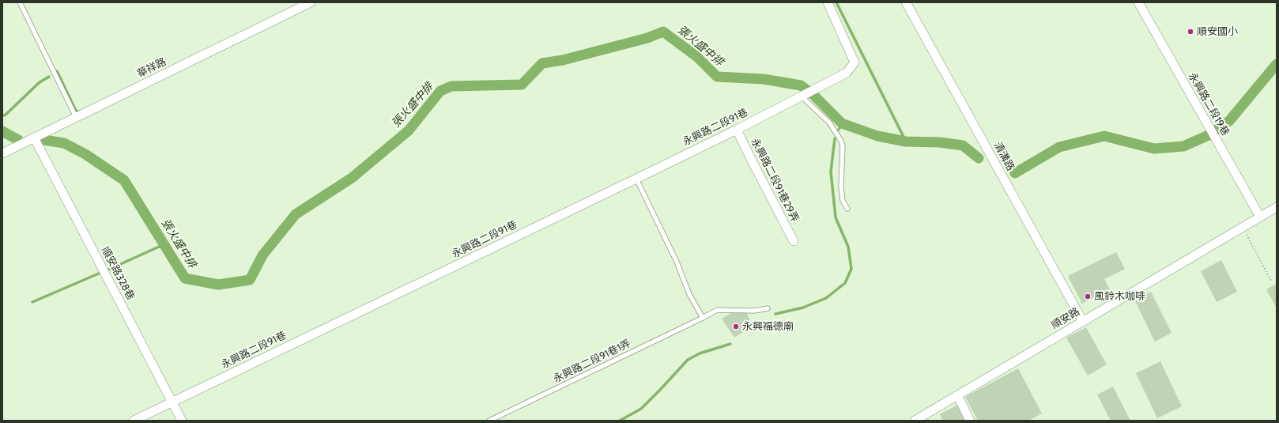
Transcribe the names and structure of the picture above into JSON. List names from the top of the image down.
{
  "streets": {
    "street": [
      "華祥路",
      "永興路二段19巷",
      "永興路二段91巷",
      "清溝路",
      "永興路二段91巷29弄",
      "順安路328巷",
      "順安路"
    ],
    "lane": ["永興路二段91巷1弄"]
  },
  "crossings": [
    ["華祥路", "順安路328巷"],
    ["永興路二段19巷", "順安路"],
    ["永興路二段91巷", "永興路二段91巷29弄"],
    ["永興路二段91巷", "順安路328巷"],
    ["清溝路", "順安路"]
  ],
  "water": ["張火盛中排"],
  "places": ["順安國小", "風鈴木咖啡", "永興福德廟"]
}
